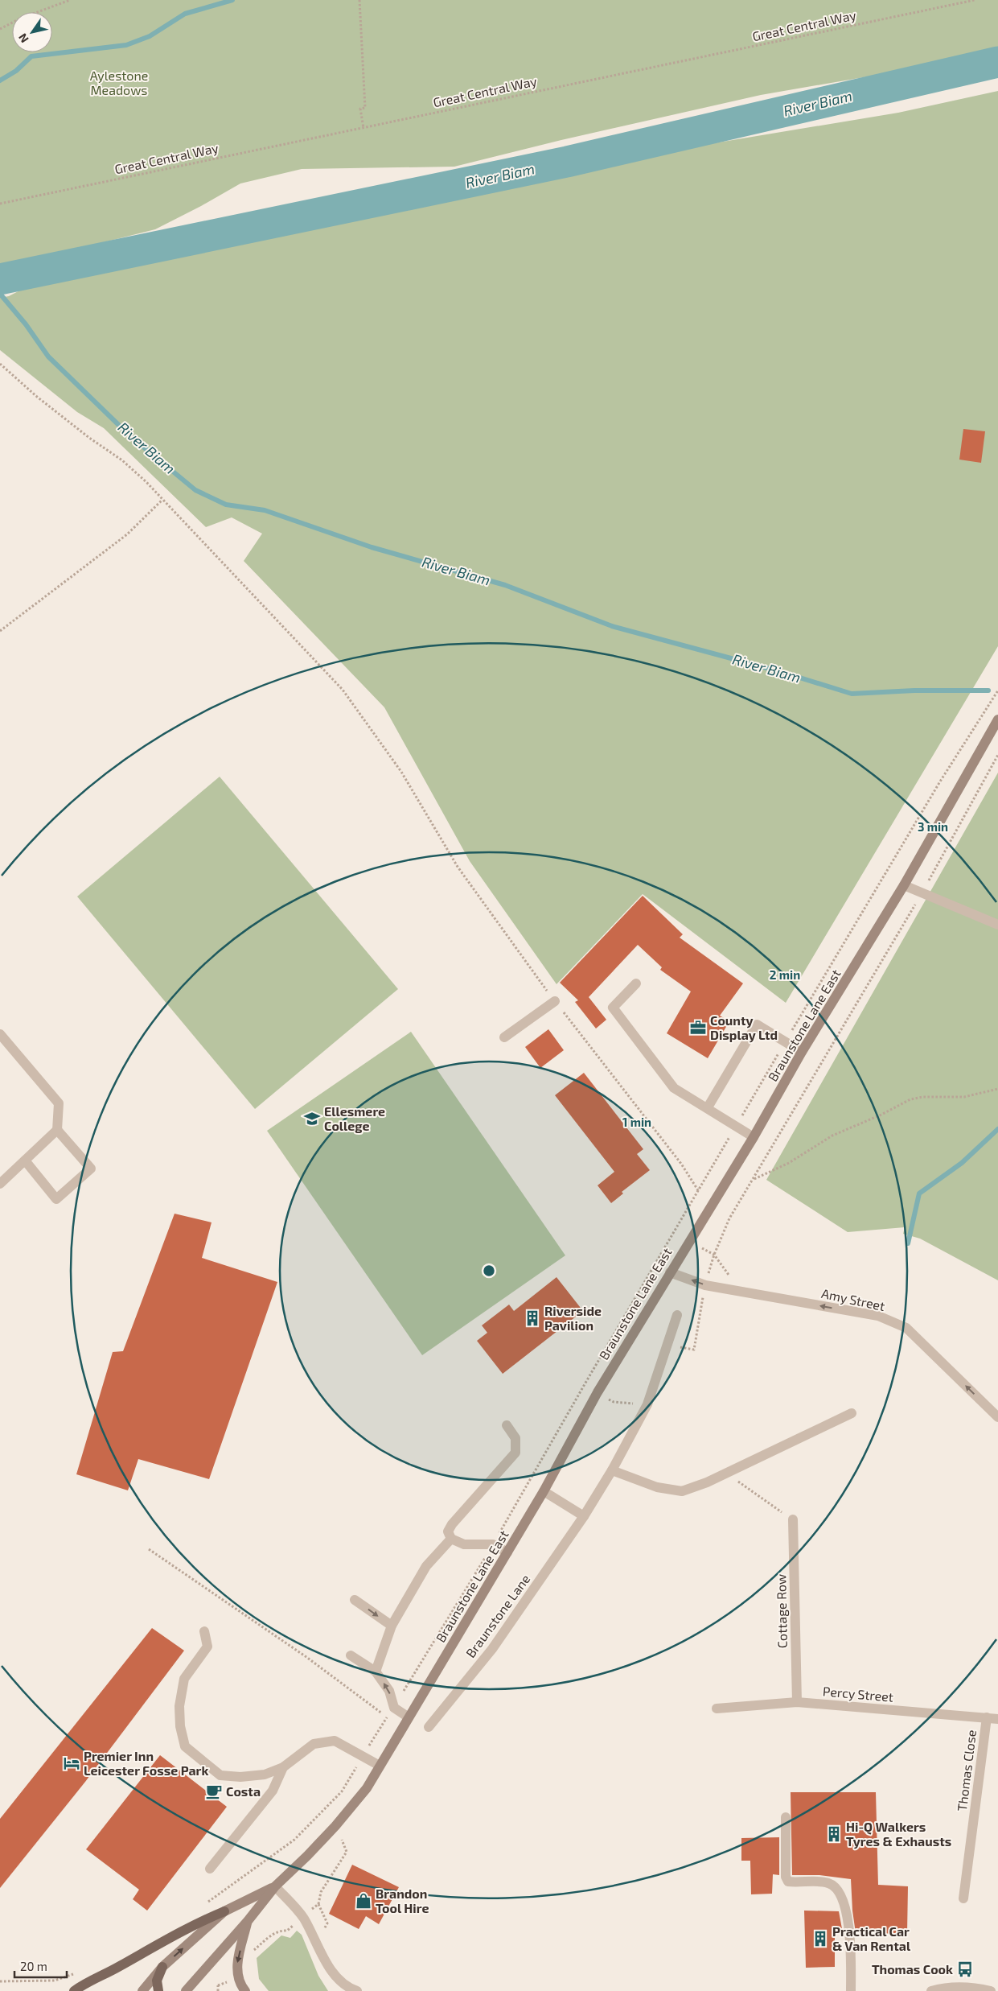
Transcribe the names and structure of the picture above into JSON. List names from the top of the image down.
{
  "streets": {
    "street": [
      "Braunstone Lane East",
      "Amy Street",
      "Cottage Row",
      "Braunstone Lane",
      "Percy Street",
      "Thomas Close"
    ],
    "path": ["Great Central Way"]
  },
  "crossings": [
    ["Braunstone Lane East", "Amy Street"],
    ["Cottage Row", "Percy Street"],
    ["Percy Street", "Thomas Close"]
  ],
  "one_way": ["Amy Street"],
  "water": ["River Biam"],
  "parks": ["Aylestone Meadows"],
  "places": {
    "office": ["County Display Ltd"],
    "school or university": ["Ellesmere College"],
    "building": ["Riverside Pavilion", "Hi-Q Walkers Tyres & Exhausts", "Practical Car & Van Rental"],
    "hotel": ["Premier Inn Leicester Fosse Park"],
    "cafe": ["Costa"],
    "shop": ["Brandon Tool Hire"],
    "bus stop": ["Thomas Cook"]
  },
  "scale_bar": "20 m",
  "north": "bottom left",
  "rings": ["3 min", "2 min", "1 min"]
}
